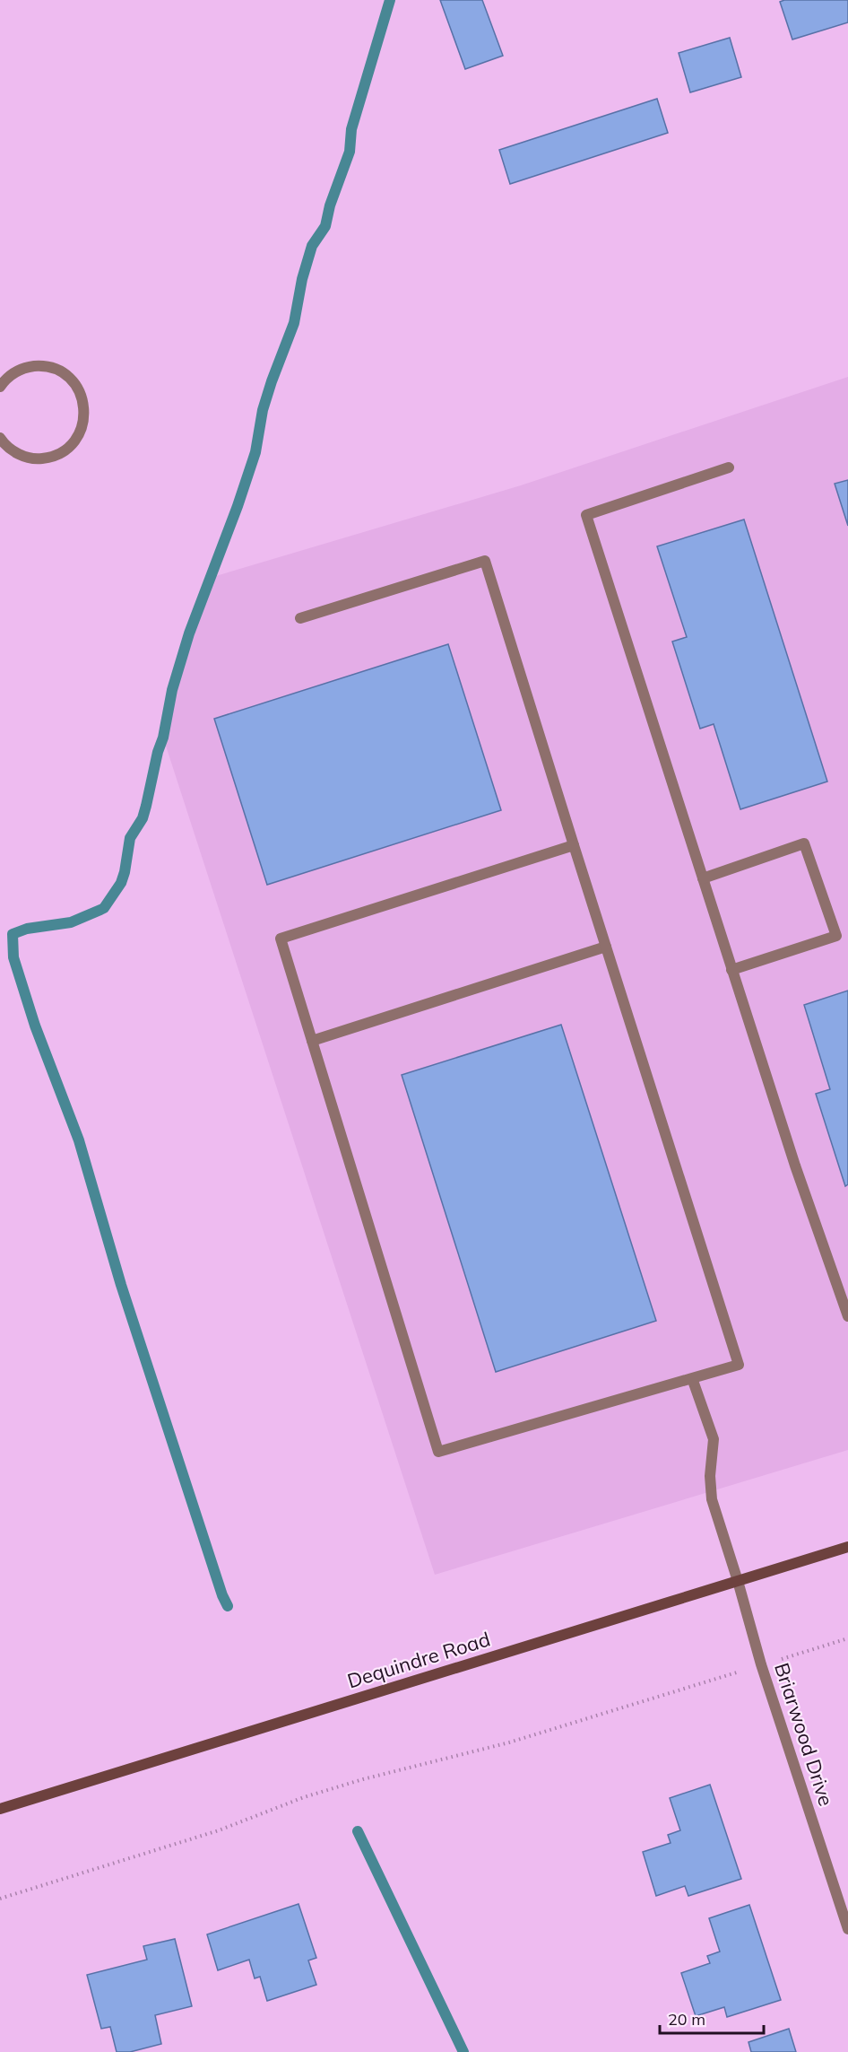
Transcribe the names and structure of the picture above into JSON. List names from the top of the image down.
{
  "streets": {
    "main road": ["Dequindre Road"],
    "street": ["Briarwood Drive"]
  },
  "crossings": [
    ["Dequindre Road", "Briarwood Drive"]
  ],
  "scale_bar": "20 m"
}
